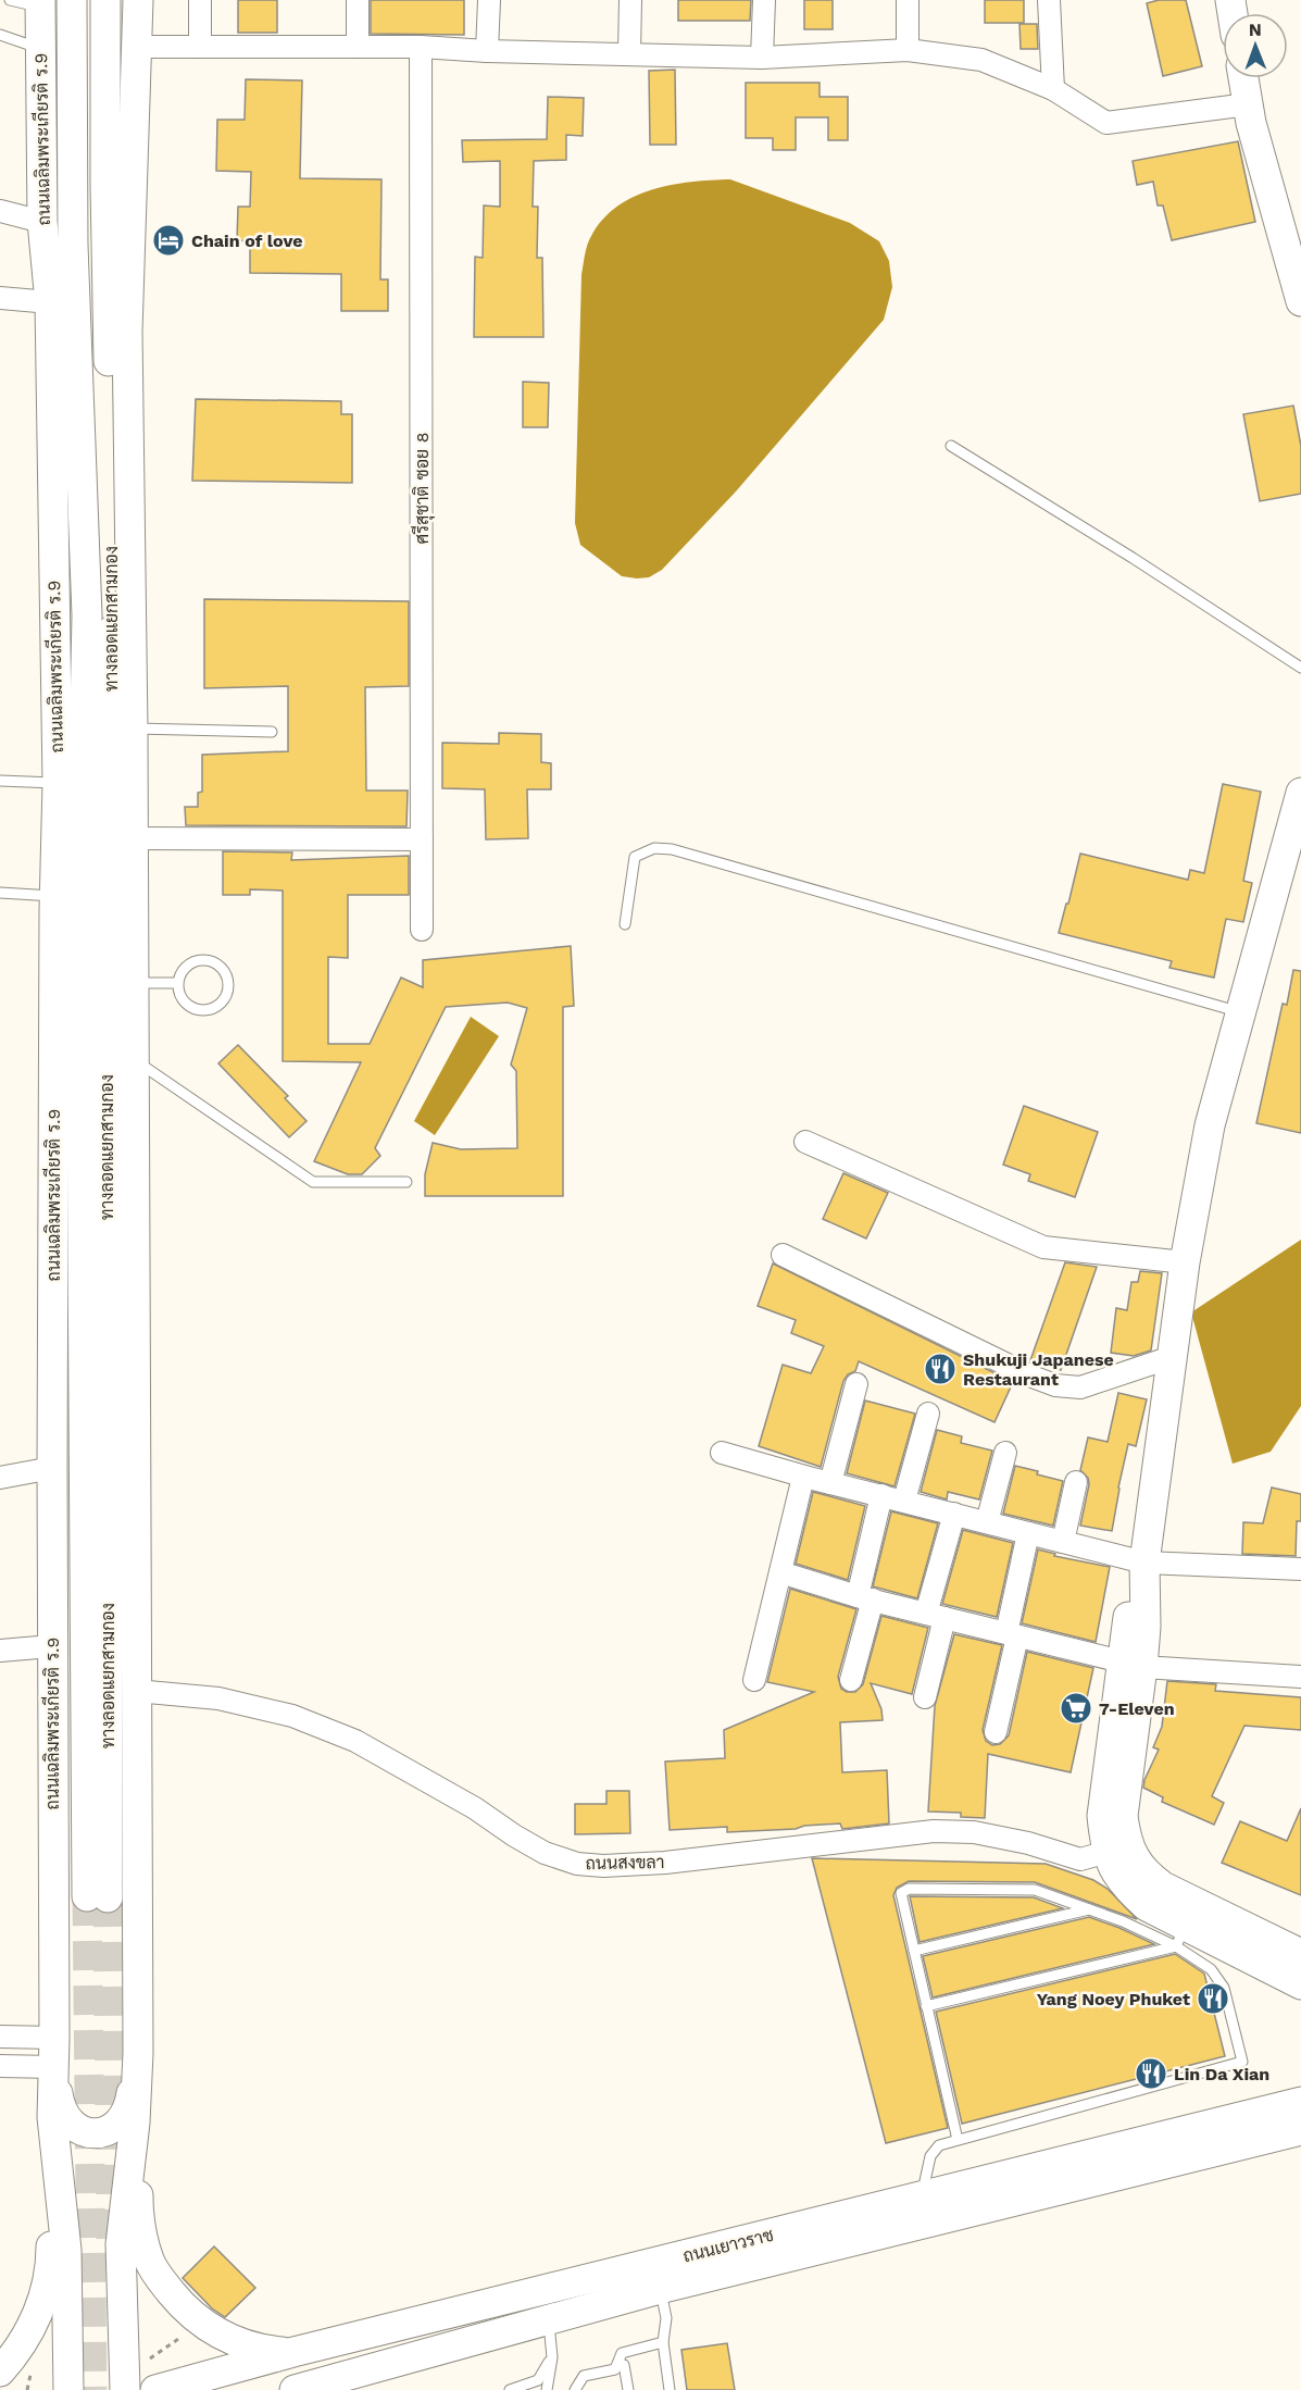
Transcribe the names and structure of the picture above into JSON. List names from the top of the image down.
{
  "streets": {
    "main road": ["ถนนเฉลิมพระเกียรติ ร.9", "ทางลอดแยกสามกอง", "ถนนเยาวราช"],
    "street": ["ศรีสุชาติ ซอย 8", "ถนนสงขลา"]
  },
  "crossings": [
    ["ถนนเฉลิมพระเกียรติ ร.9", "ทางลอดแยกสามกอง"]
  ],
  "places": {
    "hotel": ["Chain of love"],
    "restaurant": ["Shukuji Japanese Restaurant", "Yang Noey Phuket", "Lin Da Xian"],
    "supermarket": ["7-Eleven"]
  },
  "north": "top"
}
